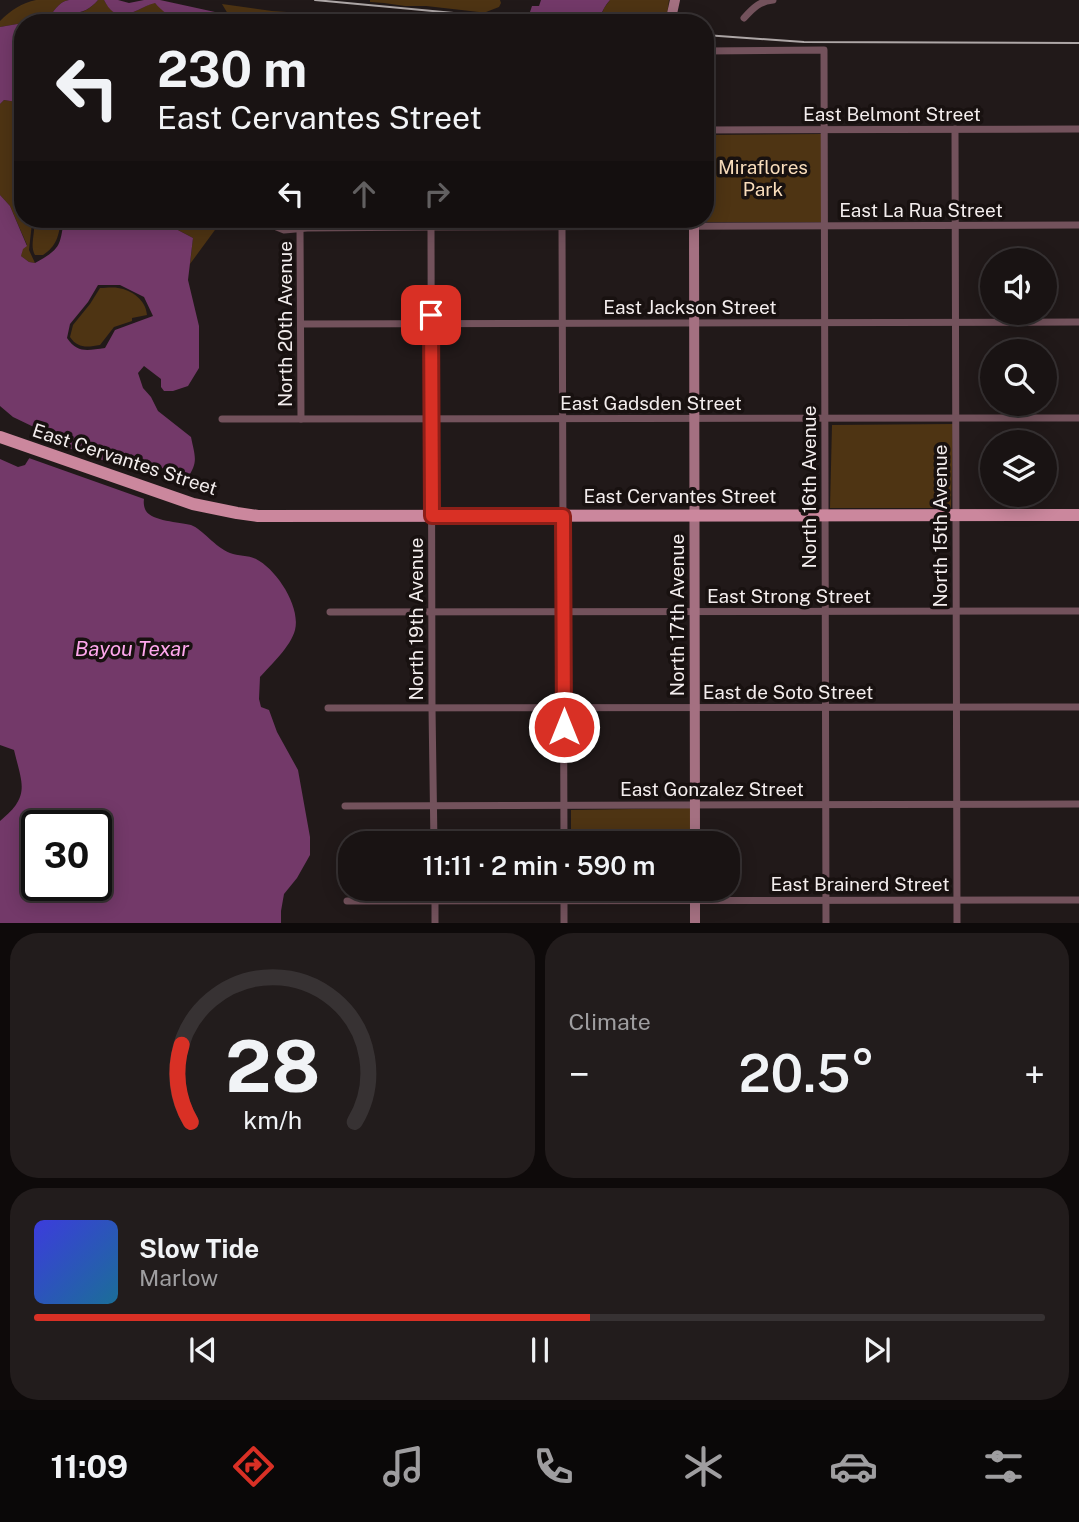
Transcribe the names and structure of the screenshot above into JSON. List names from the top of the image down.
{
  "streets": {
    "main road": ["East Cervantes Street"],
    "street": [
      "East Belmont Street",
      "East La Rua Street",
      "East Jackson Street",
      "North 20th Avenue",
      "East Gadsden Street",
      "North 16th Avenue",
      "North 15th Avenue",
      "East Strong Street",
      "North 17th Avenue",
      "North 19th Avenue",
      "East de Soto Street",
      "East Gonzalez Street",
      "East Brainerd Street"
    ]
  },
  "crossings": [
    ["East Belmont Street", "North 16th Avenue"],
    ["East Belmont Street", "North 15th Avenue"],
    ["East La Rua Street", "North 20th Avenue"],
    ["East La Rua Street", "North 16th Avenue"],
    ["East La Rua Street", "North 15th Avenue"],
    ["East Jackson Street", "North 20th Avenue"],
    ["East Jackson Street", "North 16th Avenue"],
    ["East Jackson Street", "North 15th Avenue"],
    ["East Jackson Street", "North 17th Avenue"],
    ["East Jackson Street", "North 19th Avenue"],
    ["North 20th Avenue", "East Gadsden Street"],
    ["East Gadsden Street", "North 16th Avenue"],
    ["East Gadsden Street", "North 15th Avenue"],
    ["East Gadsden Street", "North 17th Avenue"],
    ["East Gadsden Street", "North 19th Avenue"],
    ["East Cervantes Street", "North 16th Avenue"],
    ["East Cervantes Street", "North 15th Avenue"],
    ["East Cervantes Street", "North 17th Avenue"],
    ["East Cervantes Street", "North 19th Avenue"],
    ["North 16th Avenue", "East Strong Street"],
    ["North 16th Avenue", "East de Soto Street"],
    ["North 16th Avenue", "East Gonzalez Street"],
    ["North 16th Avenue", "East Brainerd Street"],
    ["North 15th Avenue", "East Strong Street"],
    ["North 15th Avenue", "East de Soto Street"],
    ["North 15th Avenue", "East Gonzalez Street"],
    ["North 15th Avenue", "East Brainerd Street"],
    ["East Strong Street", "North 17th Avenue"],
    ["East Strong Street", "North 19th Avenue"],
    ["North 17th Avenue", "East de Soto Street"],
    ["North 17th Avenue", "East Gonzalez Street"],
    ["North 19th Avenue", "East de Soto Street"],
    ["North 19th Avenue", "East Gonzalez Street"]
  ],
  "water": ["Bayou Texar"],
  "parks": ["Miraflores Park"],
  "page": {
    "turn": ["230 m", "East Cervantes Street"],
    "limit": "30",
    "trip": "11:11 · 2 min · 590 m",
    "tile": "Climate",
    "heat": ["−", "20.5°", "+"],
    "song": ["Slow Tide", "Marlow"],
    "tabs": "11:09",
    "gauge": ["28", "km/h"]
  }
}
